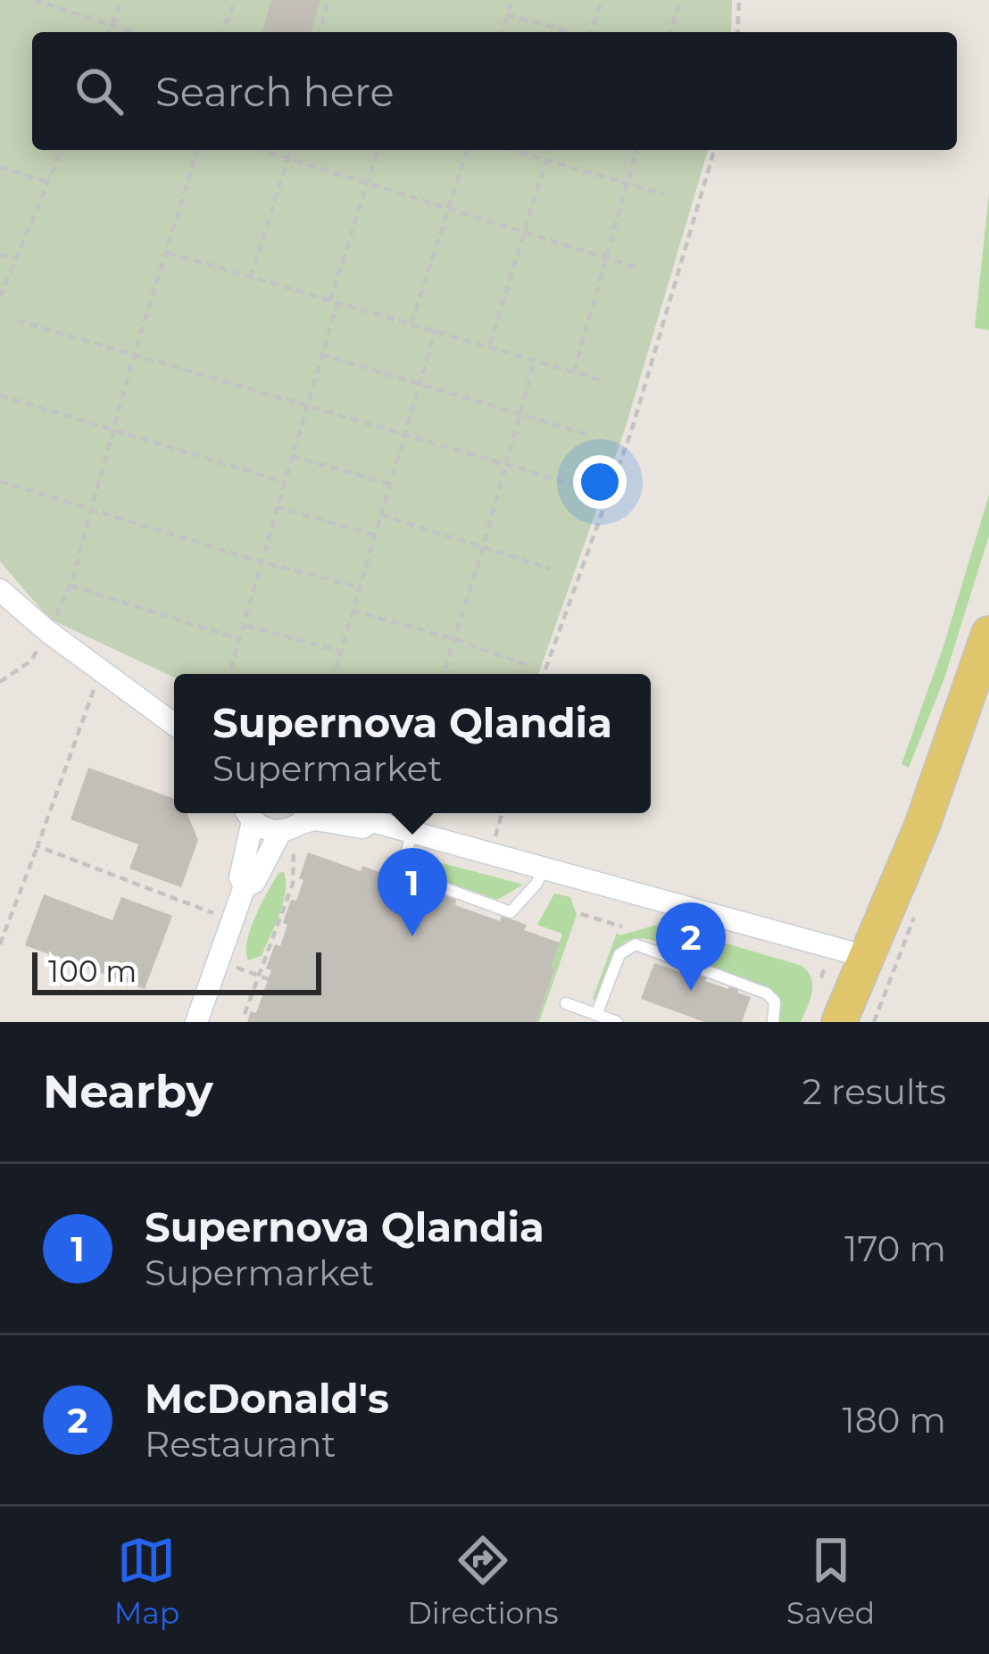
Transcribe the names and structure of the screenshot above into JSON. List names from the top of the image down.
{
  "scale_bar": "100 m",
  "page": {
    "search": "Search here",
    "popup": ["Supernova Qlandia", "Supermarket"],
    "pins": ["1", "2"],
    "scale": "100 m",
    "heading": ["Nearby", "2 results"],
    "list": [
      {
        "mark": "1",
        "name": "Supernova Qlandia",
        "note": "Supermarket",
        "value": "170 m"
      },
      {
        "mark": "2",
        "name": "McDonald's",
        "note": "Restaurant",
        "value": "180 m"
      }
    ],
    "nav": ["Map", "Directions", "Saved"]
  }
}
